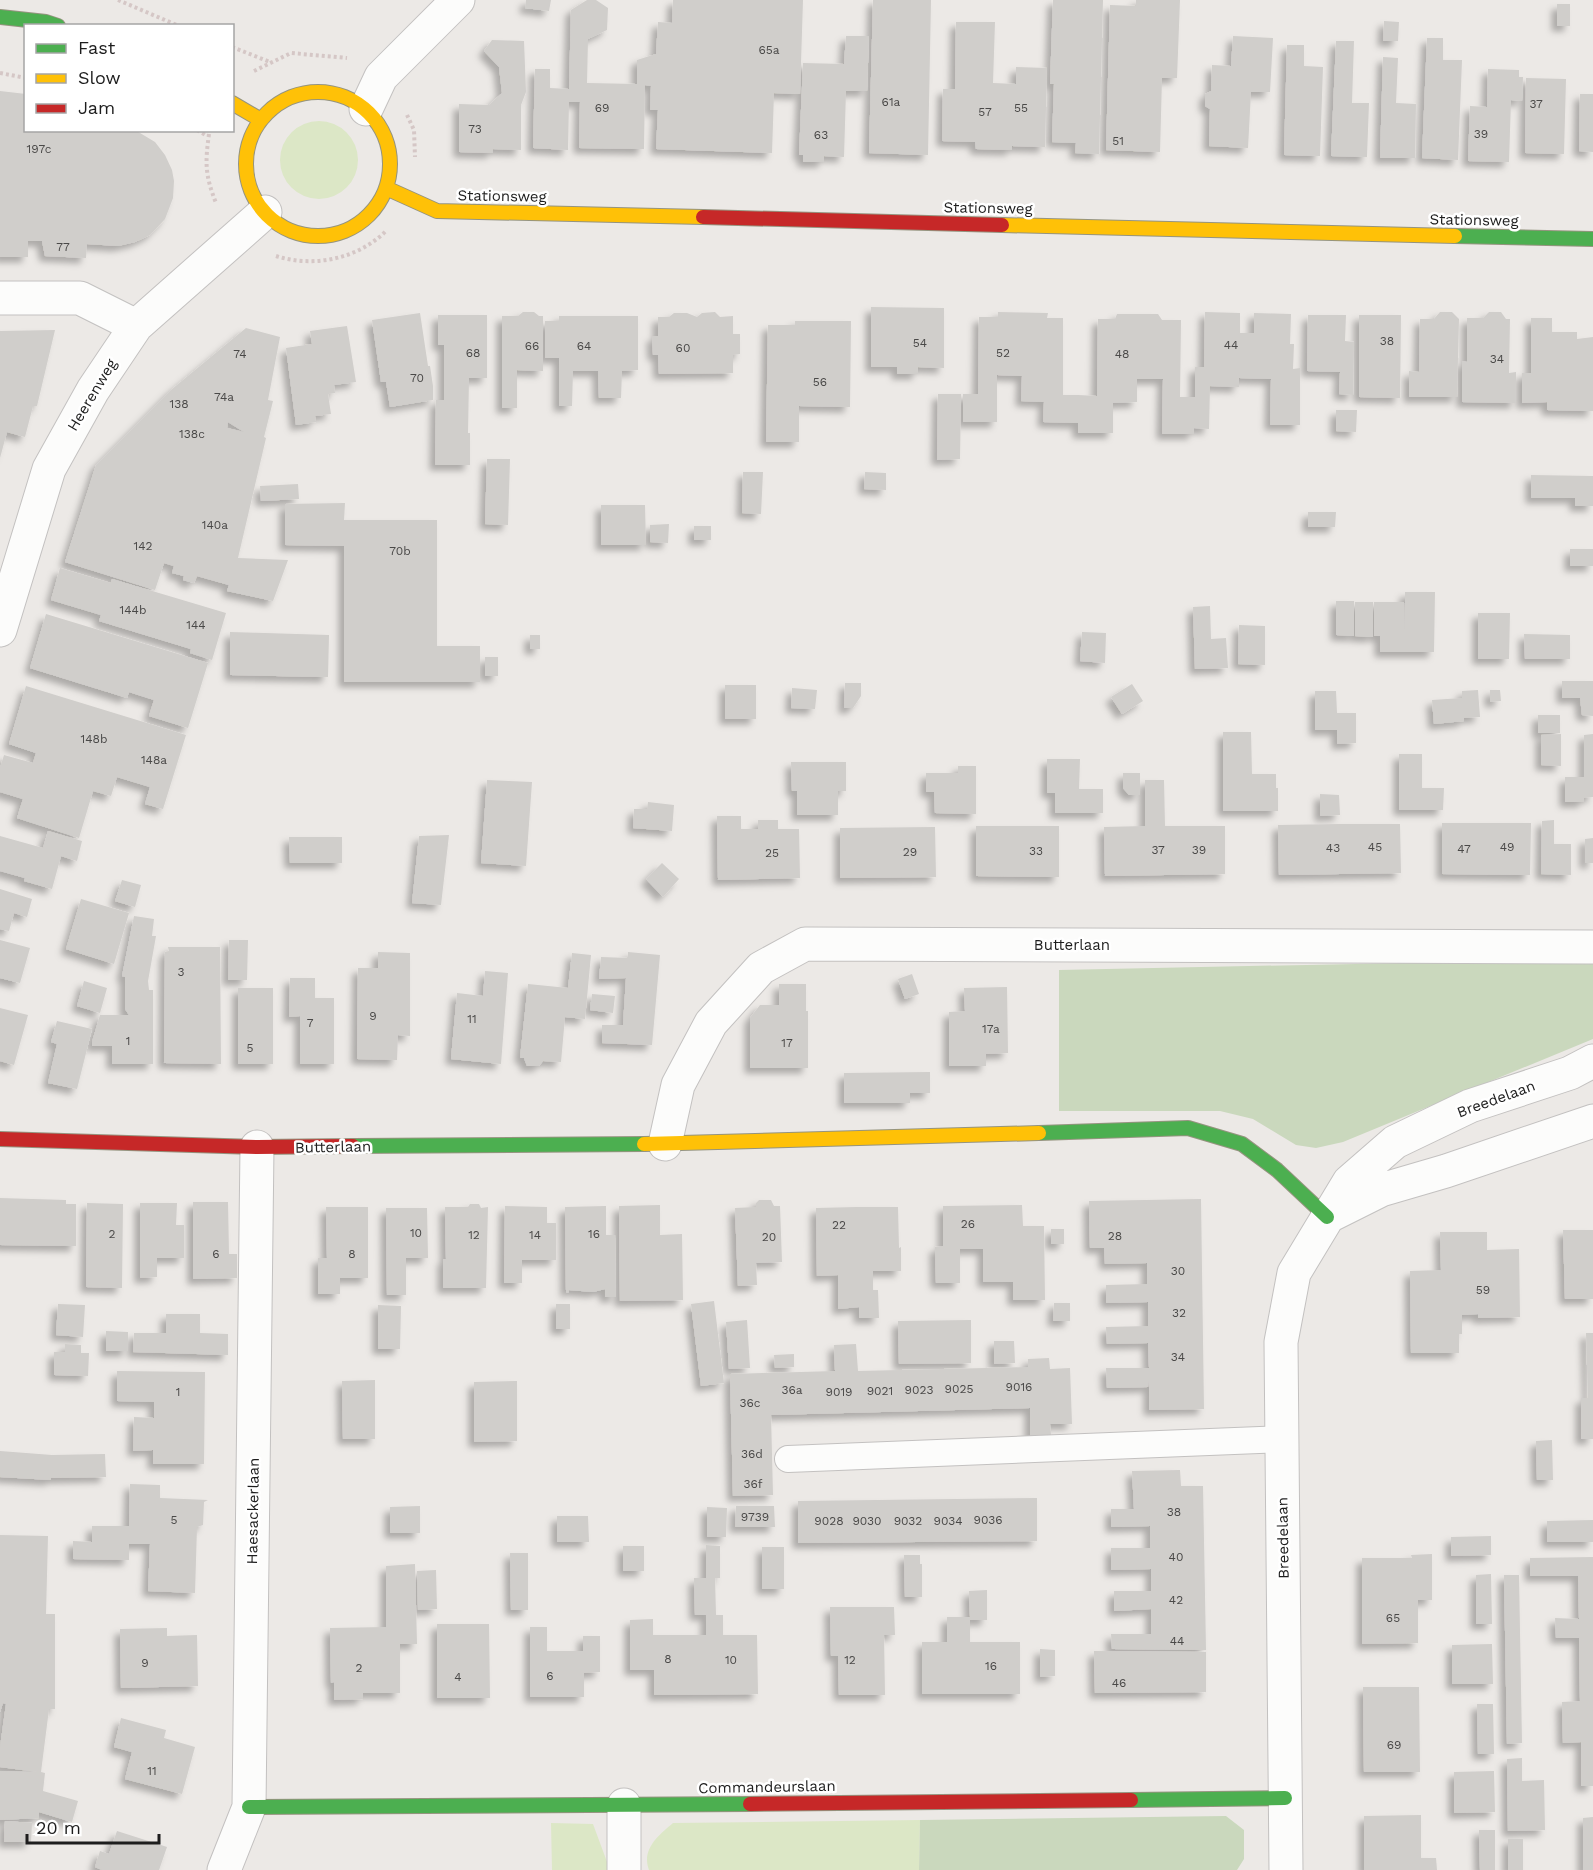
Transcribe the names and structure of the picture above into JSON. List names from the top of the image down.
{
  "streets": {
    "street": [
      "Stationsweg",
      "Heerenweg",
      "Butterlaan",
      "Breedelaan",
      "Haesackerlaan",
      "Commandeurslaan"
    ]
  },
  "crossings": [
    ["Stationsweg", "Heerenweg"],
    ["Butterlaan", "Breedelaan"],
    ["Butterlaan", "Haesackerlaan"],
    ["Breedelaan", "Commandeurslaan"],
    ["Haesackerlaan", "Commandeurslaan"]
  ],
  "house_numbers": [
    "65a",
    "61a",
    "37",
    "69",
    "55",
    "57",
    "73",
    "39",
    "63",
    "51",
    "197c",
    "77",
    "38",
    "54",
    "44",
    "66",
    "64",
    "60",
    "68",
    "52",
    "74",
    "48",
    "34",
    "70",
    "56",
    "74a",
    "138",
    "138c",
    "140a",
    "142",
    "70b",
    "144b",
    "144",
    "148b",
    "148a",
    "45",
    "49",
    "43",
    "47",
    "37",
    "39",
    "33",
    "29",
    "25",
    "3",
    "9",
    "11",
    "7",
    "17a",
    "1",
    "17",
    "5",
    "26",
    "22",
    "10",
    "2",
    "16",
    "12",
    "14",
    "28",
    "20",
    "6",
    "8",
    "30",
    "59",
    "32",
    "34",
    "9016",
    "9025",
    "36a",
    "9023",
    "9021",
    "1",
    "9019",
    "36c",
    "36d",
    "36f",
    "38",
    "9739",
    "5",
    "9036",
    "9028",
    "9030",
    "9032",
    "9034",
    "40",
    "42",
    "65",
    "44",
    "8",
    "10",
    "12",
    "9",
    "16",
    "2",
    "6",
    "4",
    "46",
    "69",
    "11"
  ],
  "legend": ["Fast", "Slow", "Jam"],
  "scale_bar": "20 m"
}
